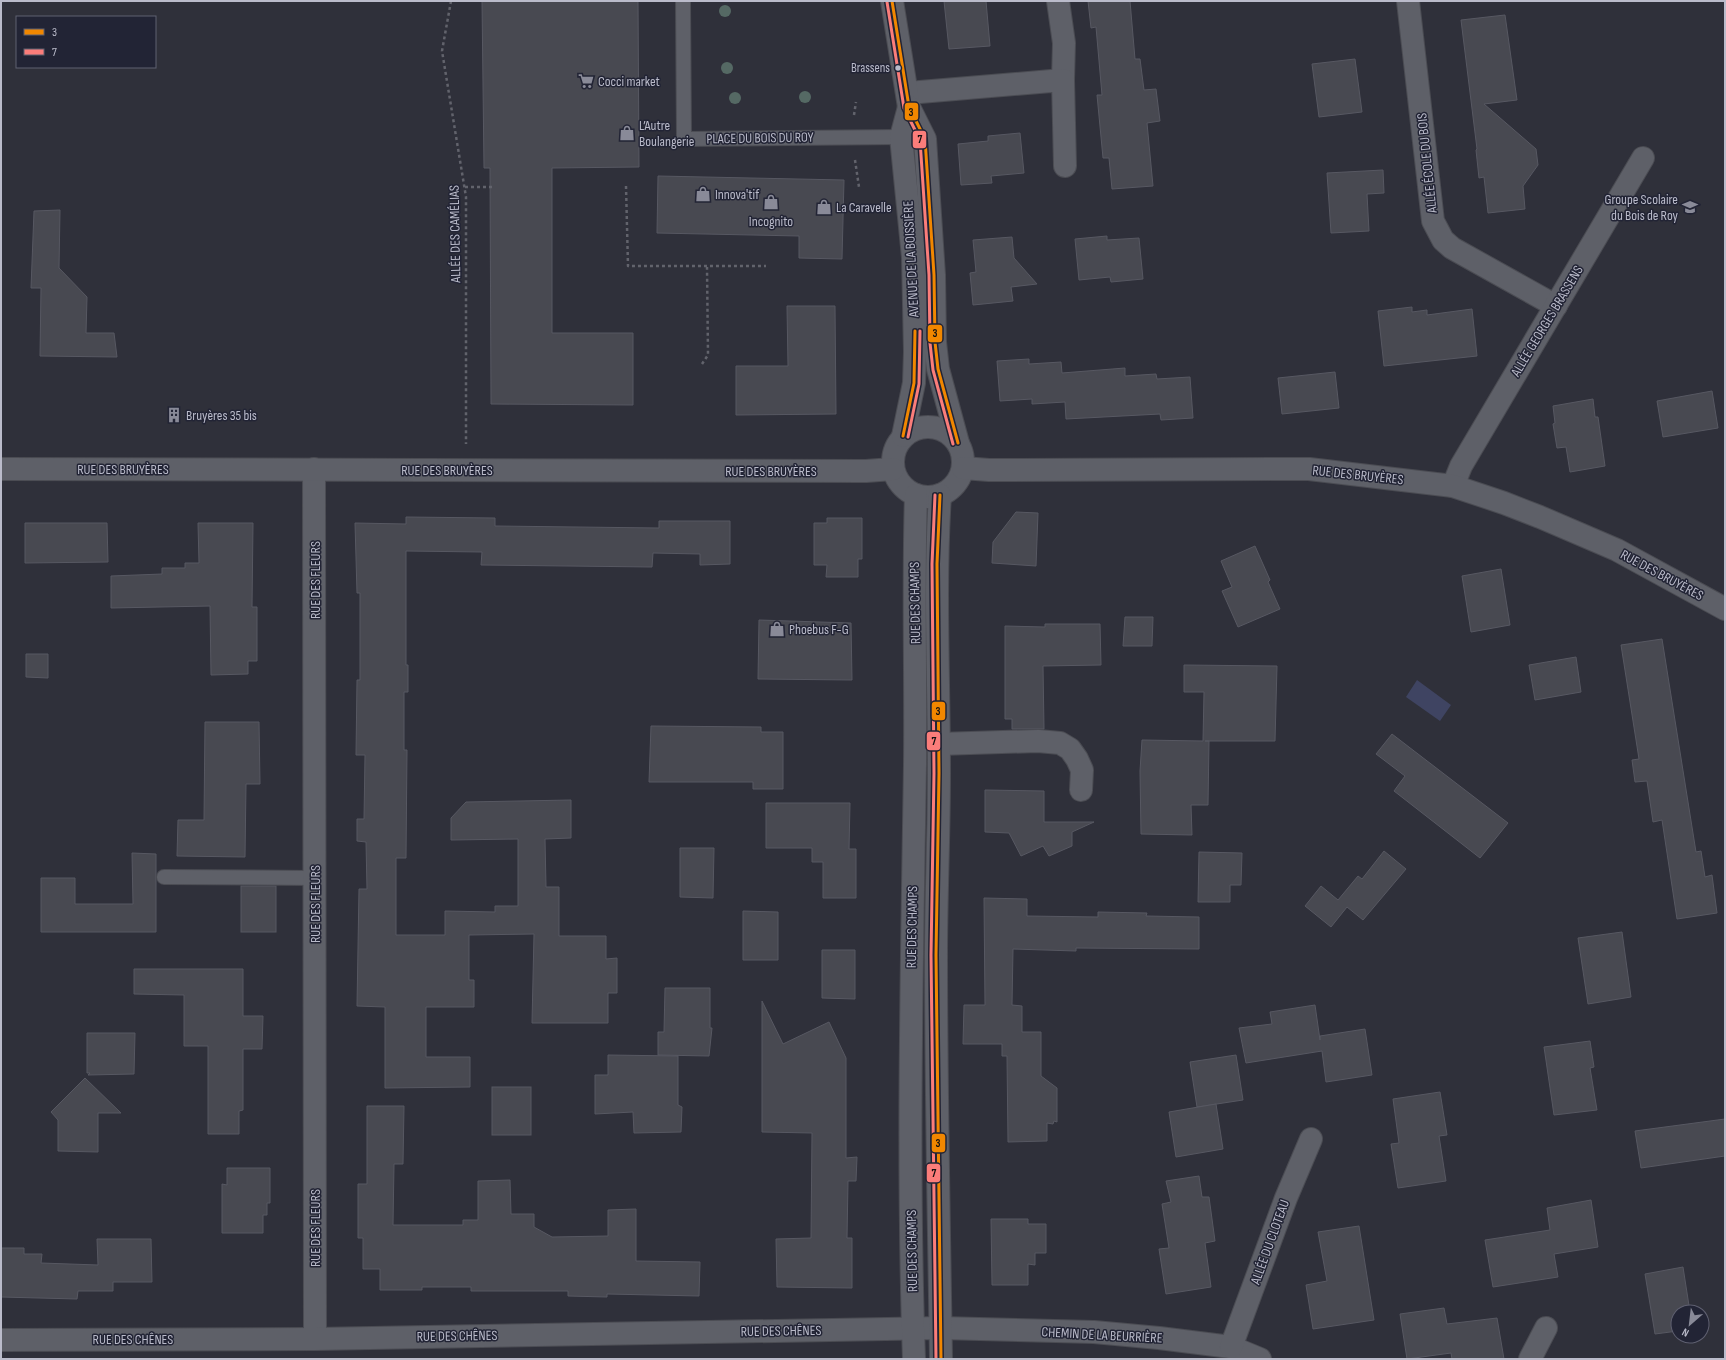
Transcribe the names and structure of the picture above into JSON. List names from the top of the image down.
{
  "streets": {
    "street": [
      "ALLÉE ÉCOLE DU BOIS",
      "AVENUE DE LA BOISSIÈRE",
      "ALLÉE GEORGES BRASSENS",
      "RUE DES BRUYÈRES",
      "RUE DES FLEURS",
      "RUE DES CHAMPS",
      "ALLÉE DU CLOTEAU",
      "RUE DES CHÊNES",
      "CHEMIN DE LA BEURRIÈRE"
    ],
    "lane": ["PLACE DU BOIS DU ROY"],
    "path": ["ALLÉE DES CAMÉLIAS"]
  },
  "crossings": [
    ["PLACE DU BOIS DU ROY", "AVENUE DE LA BOISSIÈRE"],
    ["ALLÉE ÉCOLE DU BOIS", "ALLÉE GEORGES BRASSENS"],
    ["ALLÉE DES CAMÉLIAS", "RUE DES BRUYÈRES"],
    ["AVENUE DE LA BOISSIÈRE", "RUE DES BRUYÈRES"],
    ["AVENUE DE LA BOISSIÈRE", "RUE DES CHAMPS"],
    ["ALLÉE GEORGES BRASSENS", "RUE DES BRUYÈRES"],
    ["RUE DES BRUYÈRES", "RUE DES FLEURS"],
    ["RUE DES BRUYÈRES", "RUE DES CHAMPS"],
    ["RUE DES FLEURS", "RUE DES CHÊNES"],
    ["RUE DES CHAMPS", "RUE DES CHÊNES"],
    ["RUE DES CHAMPS", "CHEMIN DE LA BEURRIÈRE"],
    ["ALLÉE DU CLOTEAU", "CHEMIN DE LA BEURRIÈRE"],
    ["RUE DES CHÊNES", "CHEMIN DE LA BEURRIÈRE"]
  ],
  "places": {
    "other": ["Brassens"],
    "supermarket": ["Cocci market"],
    "shop": [
      "L’Autre Boulangerie",
      "Innova'tif",
      "Incognito",
      "La Caravelle",
      "Phoebus F-G"
    ],
    "school or university": ["Groupe Scolaire du Bois de Roy"],
    "building": ["Bruyères 35 bis"]
  },
  "lines": ["transit line 3", "transit line 7"],
  "legend": ["3", "7"],
  "north": "bottom left"
}
